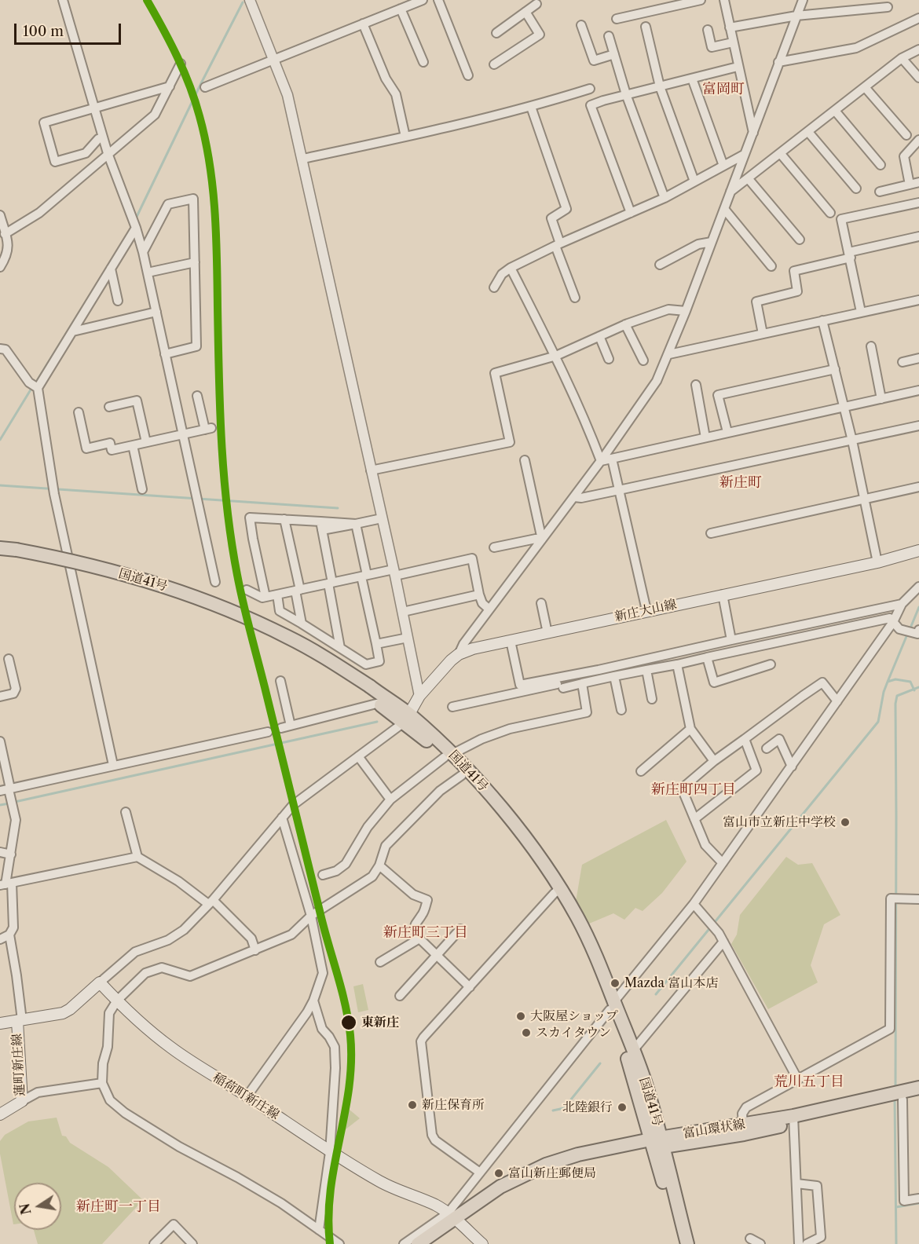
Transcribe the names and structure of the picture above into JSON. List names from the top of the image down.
{
  "streets": {
    "main road": [
      "国道41号",
      "新庄大山線",
      "蓮町新庄線",
      "稲荷町新庄線",
      "富山環状線"
    ]
  },
  "crossings": [
    ["国道41号", "新庄大山線"],
    ["国道41号", "富山環状線"],
    ["稲荷町新庄線", "富山環状線"]
  ],
  "districts": [
    "富岡町",
    "新庄町",
    "新庄町四丁目",
    "新庄町三丁目",
    "荒川五丁目",
    "新庄町一丁目"
  ],
  "places": [
    "富山市立新庄中学校",
    "Mazda 富山本店",
    "大阪屋ショップ",
    "東新庄",
    "スカイタウン",
    "新庄保育所",
    "北陸銀行",
    "富山新庄郵便局"
  ],
  "scale_bar": "100 m",
  "north": "left"
}
